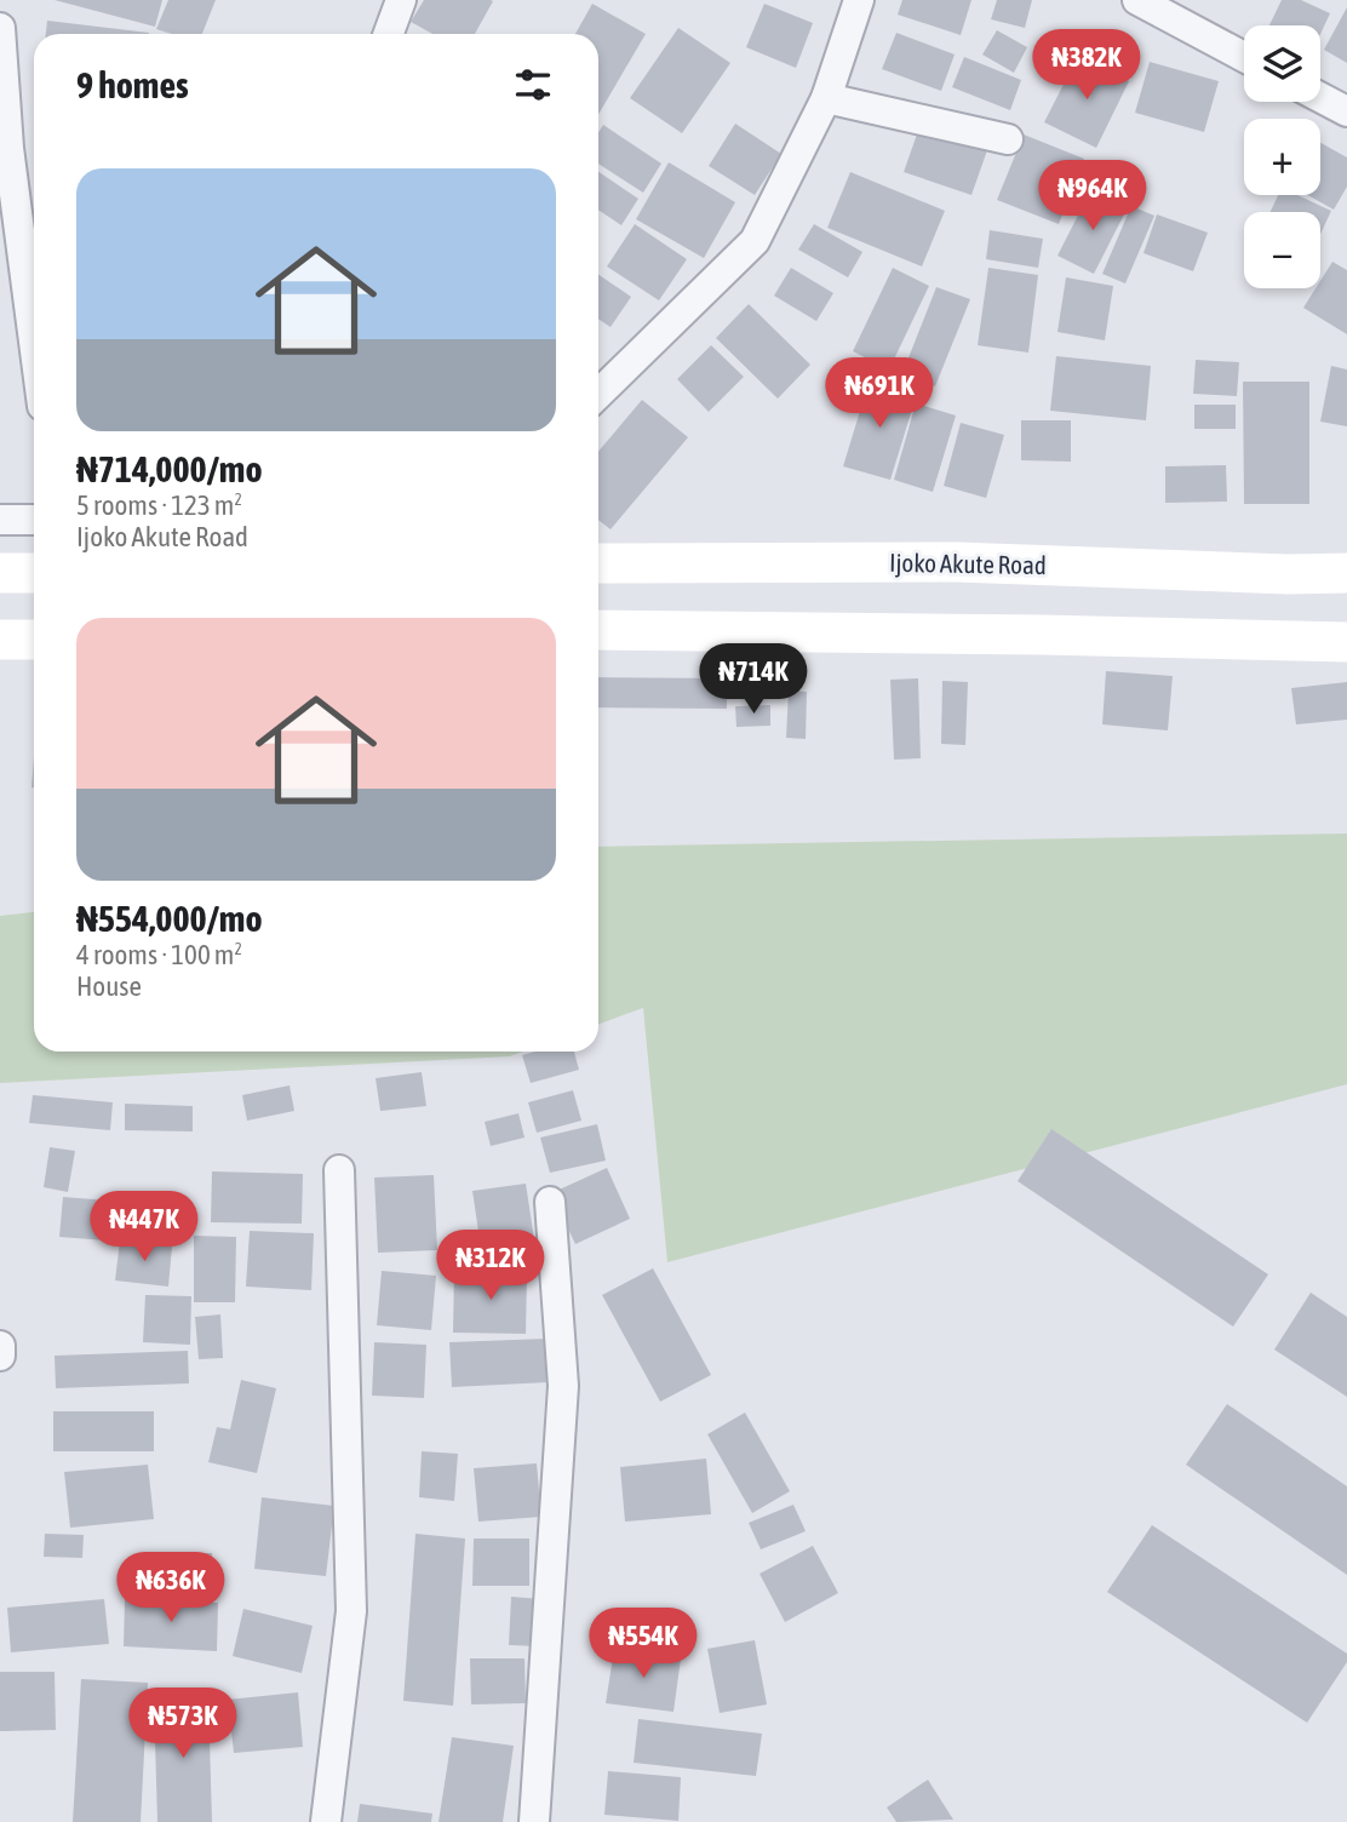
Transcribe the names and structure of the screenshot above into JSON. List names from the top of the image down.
{
  "streets": {
    "main road": ["Ijoko Akute Road"]
  },
  "page": {
    "map_buttons": ["+", "−"],
    "price": [
      "₦382K",
      "₦964K",
      "₦691K",
      "₦714K",
      "₦447K",
      "₦312K",
      "₦636K",
      "₦554K",
      "₦573K"
    ],
    "heading": "9 homes",
    "list": [
      {
        "name": "₦714,000/mo",
        "note": "5 rooms · 123 m² · Ijoko Akute Road"
      },
      {
        "name": "₦554,000/mo",
        "note": "4 rooms · 100 m² · House"
      }
    ]
  }
}
